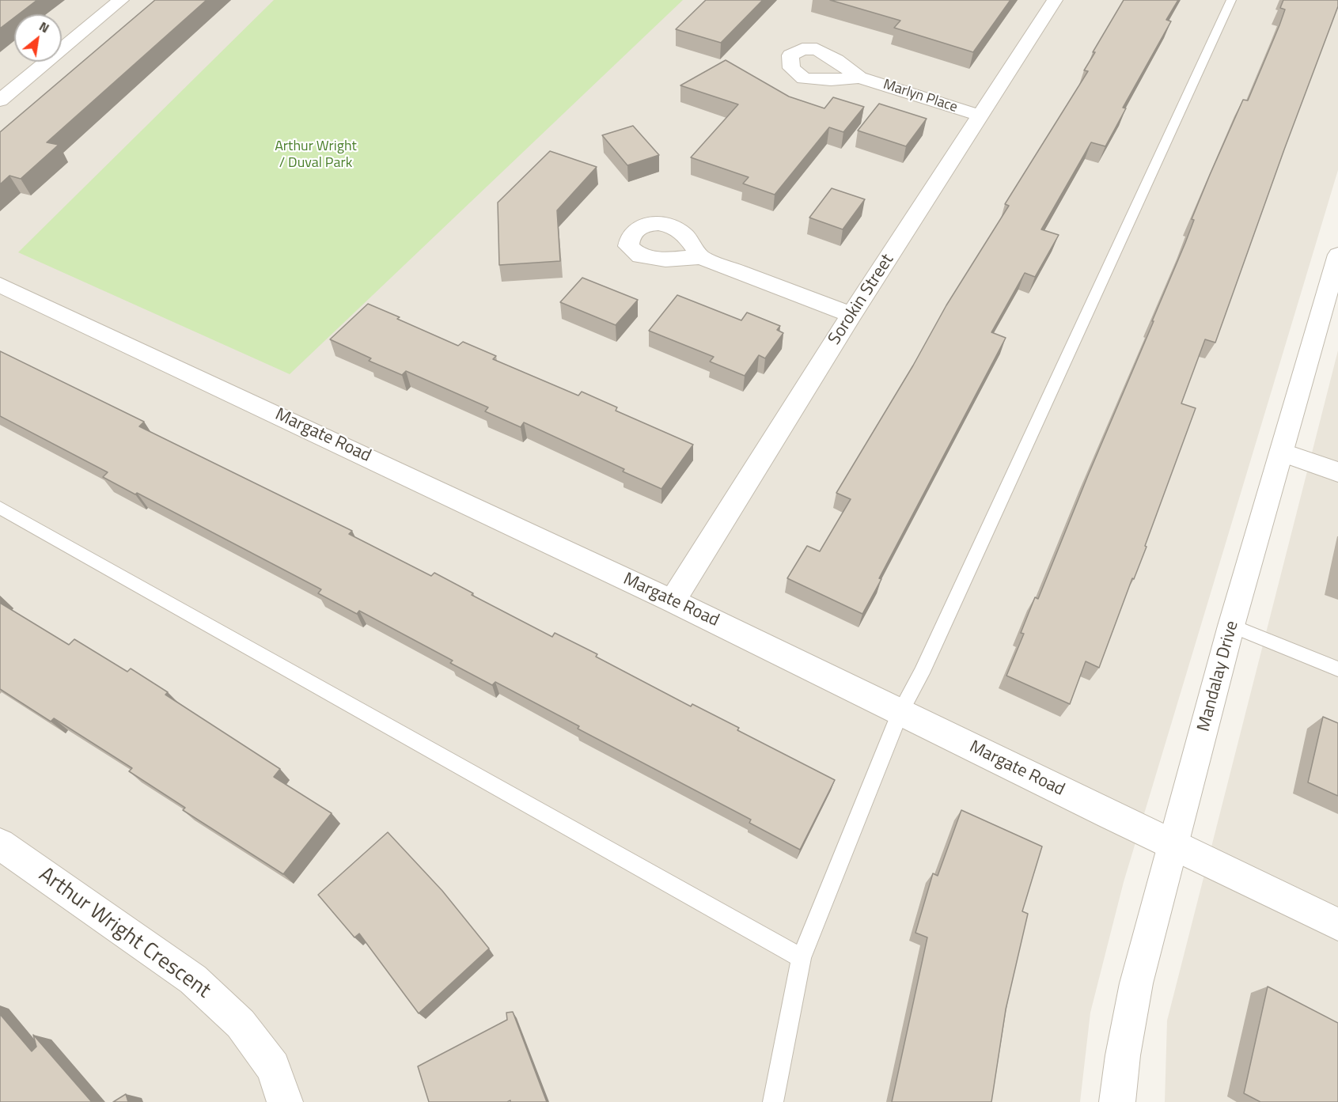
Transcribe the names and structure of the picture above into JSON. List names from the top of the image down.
{
  "streets": {
    "street": [
      "Marlyn Place",
      "Sorokin Street",
      "Margate Road",
      "Mandalay Drive",
      "Arthur Wright Crescent"
    ]
  },
  "crossings": [
    ["Marlyn Place", "Sorokin Street"],
    ["Sorokin Street", "Margate Road"],
    ["Margate Road", "Mandalay Drive"]
  ],
  "parks": ["Arthur Wright / Duval Park"],
  "north": "top right"
}
